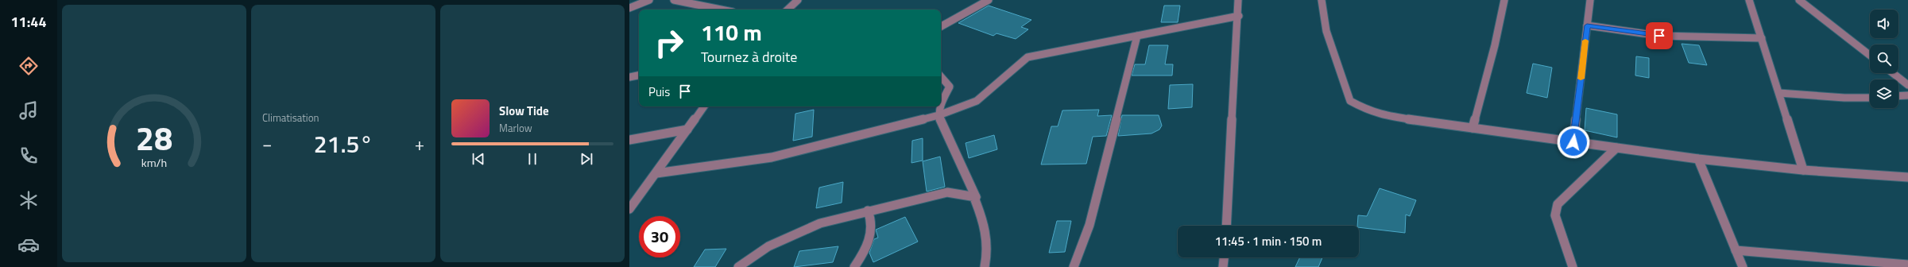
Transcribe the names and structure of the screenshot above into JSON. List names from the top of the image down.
{
  "page": {
    "tabs": "11:44",
    "tile": "Climatisation",
    "turn": ["110 m", "Tournez à droite"],
    "then": "Puis",
    "song": ["Slow Tide", "Marlow"],
    "heat": ["−", "21.5°", "+"],
    "limit": "30",
    "trip": "11:45 · 1 min · 150 m",
    "gauge": ["28", "km/h"]
  }
}
